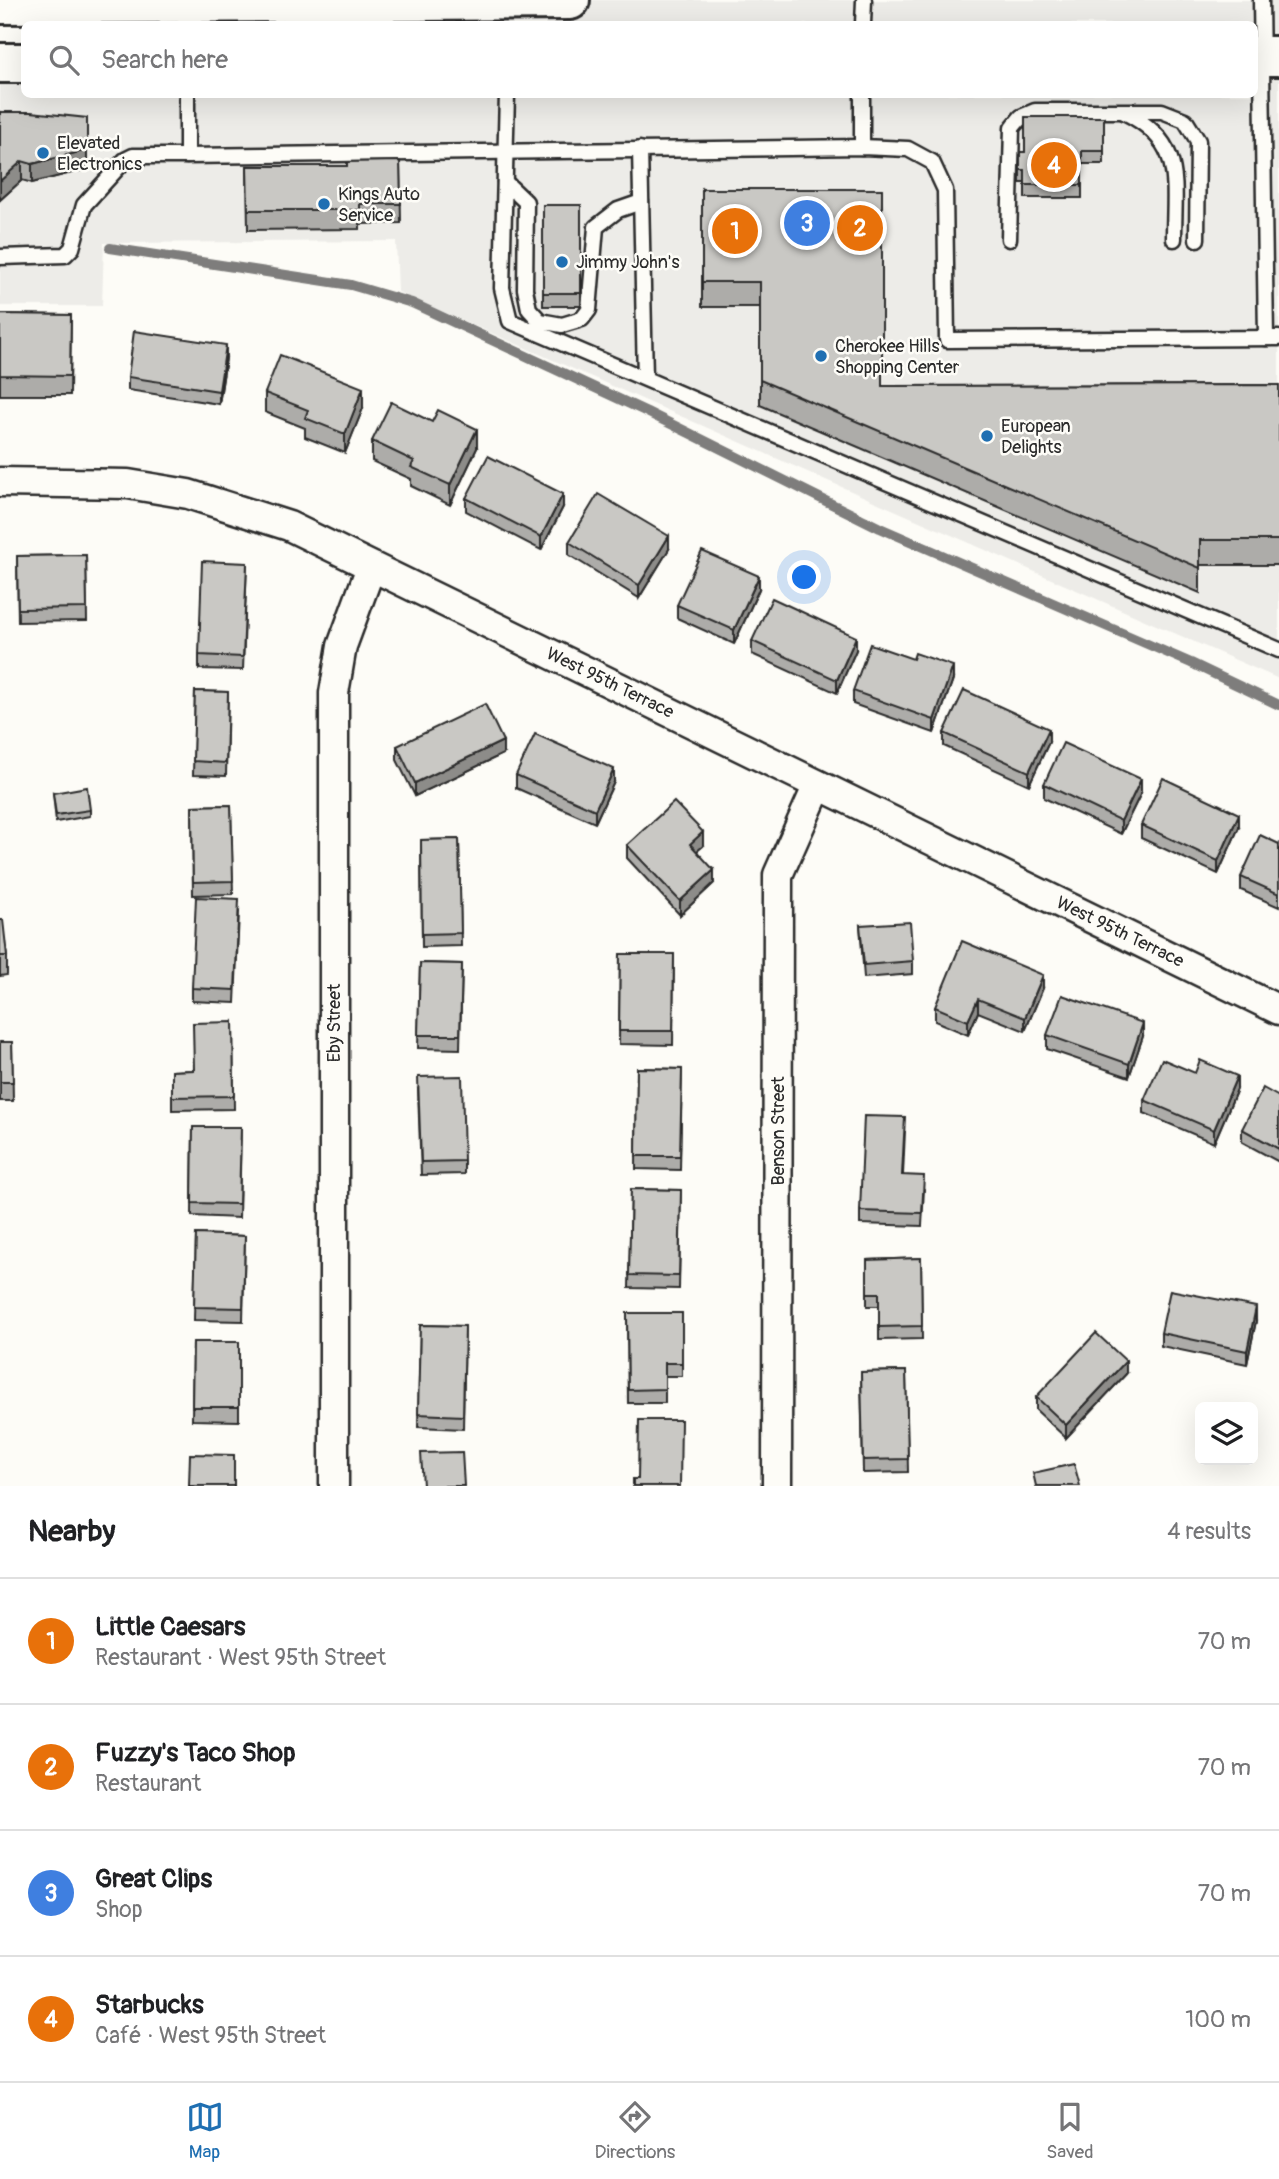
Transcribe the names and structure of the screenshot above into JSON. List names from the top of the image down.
{
  "streets": {
    "street": ["West 95th Terrace", "Eby Street", "Benson Street"]
  },
  "crossings": [
    ["West 95th Terrace", "Eby Street"],
    ["West 95th Terrace", "Benson Street"]
  ],
  "places": [
    "Elevated Electronics",
    "Kings Auto Service",
    "Jimmy John's",
    "Cherokee Hills Shopping Center",
    "European Delights"
  ],
  "page": {
    "search": "Search here",
    "pins": [
      "4",
      "3",
      "2",
      "1"
    ],
    "heading": ["Nearby", "4 results"],
    "list": [
      {
        "mark": "1",
        "name": "Little Caesars",
        "note": "Restaurant · West 95th Street",
        "value": "70 m"
      },
      {
        "mark": "2",
        "name": "Fuzzy's Taco Shop",
        "note": "Restaurant",
        "value": "70 m"
      },
      {
        "mark": "3",
        "name": "Great Clips",
        "note": "Shop",
        "value": "70 m"
      },
      {
        "mark": "4",
        "name": "Starbucks",
        "note": "Café · West 95th Street",
        "value": "100 m"
      }
    ],
    "nav": ["Map", "Directions", "Saved"]
  }
}
